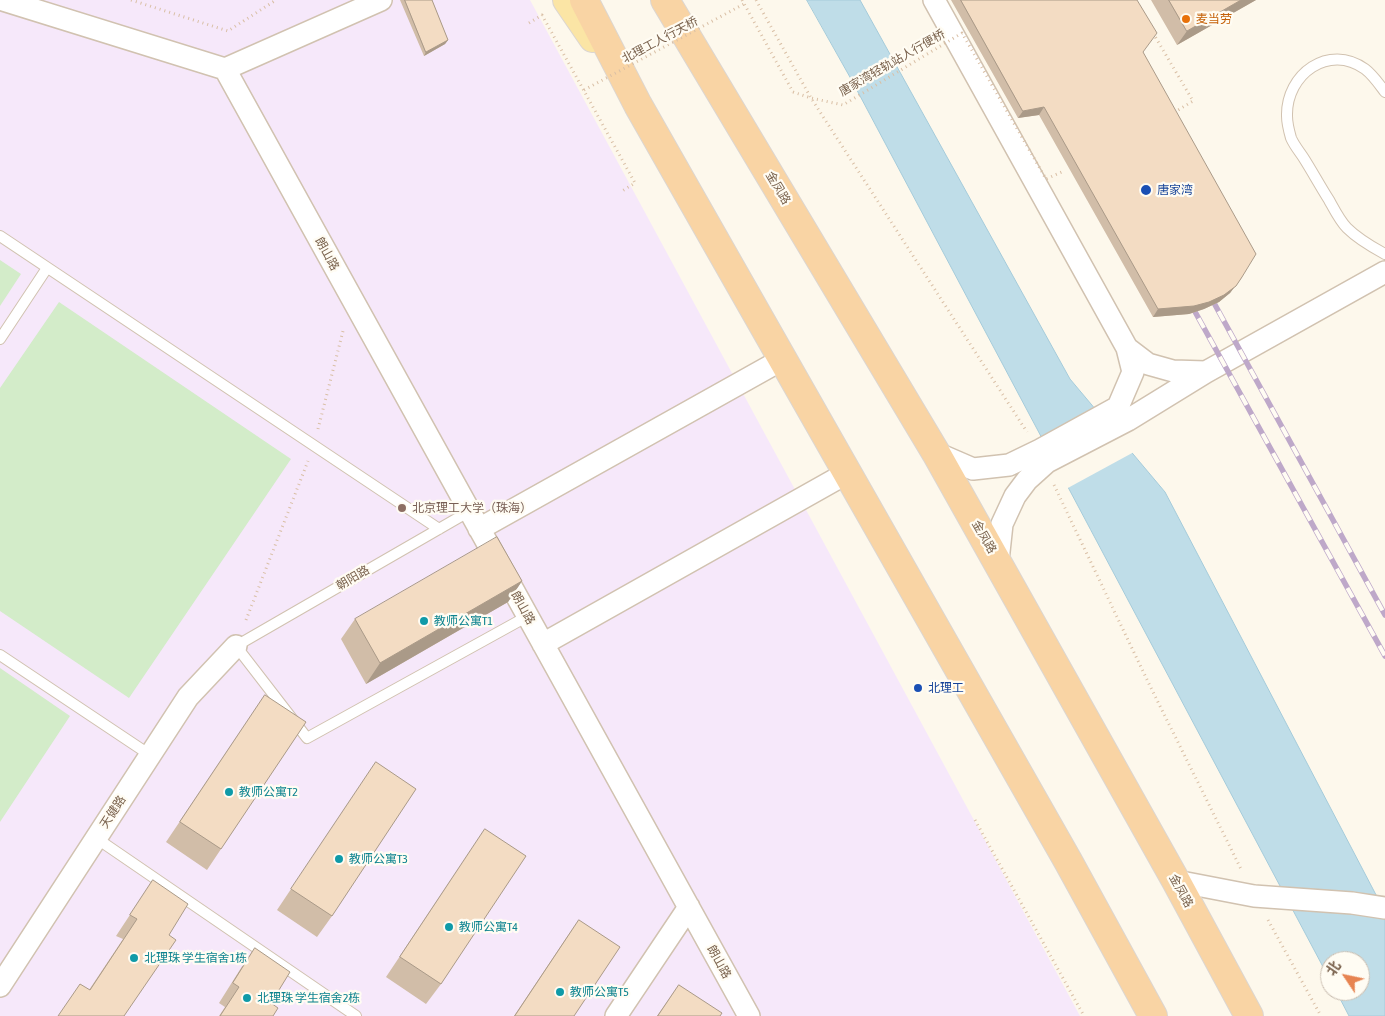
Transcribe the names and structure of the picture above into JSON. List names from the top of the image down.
{
  "streets": {
    "highway": ["金凤路"],
    "street": ["朗山路", "天健路"],
    "lane": ["朝阳路"],
    "path": ["北理工人行天桥", "唐家湾轻轨站人行便桥"]
  },
  "crossings": [
    ["北理工人行天桥", "唐家湾轻轨站人行便桥"],
    ["朗山路", "朝阳路"],
    ["朝阳路", "天健路"]
  ],
  "places": [
    "麦当劳",
    "唐家湾",
    "北京理工大学（珠海）",
    "教师公寓T1",
    "北理工",
    "教师公寓T2",
    "教师公寓T3",
    "教师公寓T4",
    "北理珠 学生宿舍1栋",
    "教师公寓T5",
    "北理珠 学生宿舍2栋"
  ],
  "north": "top left"
}
